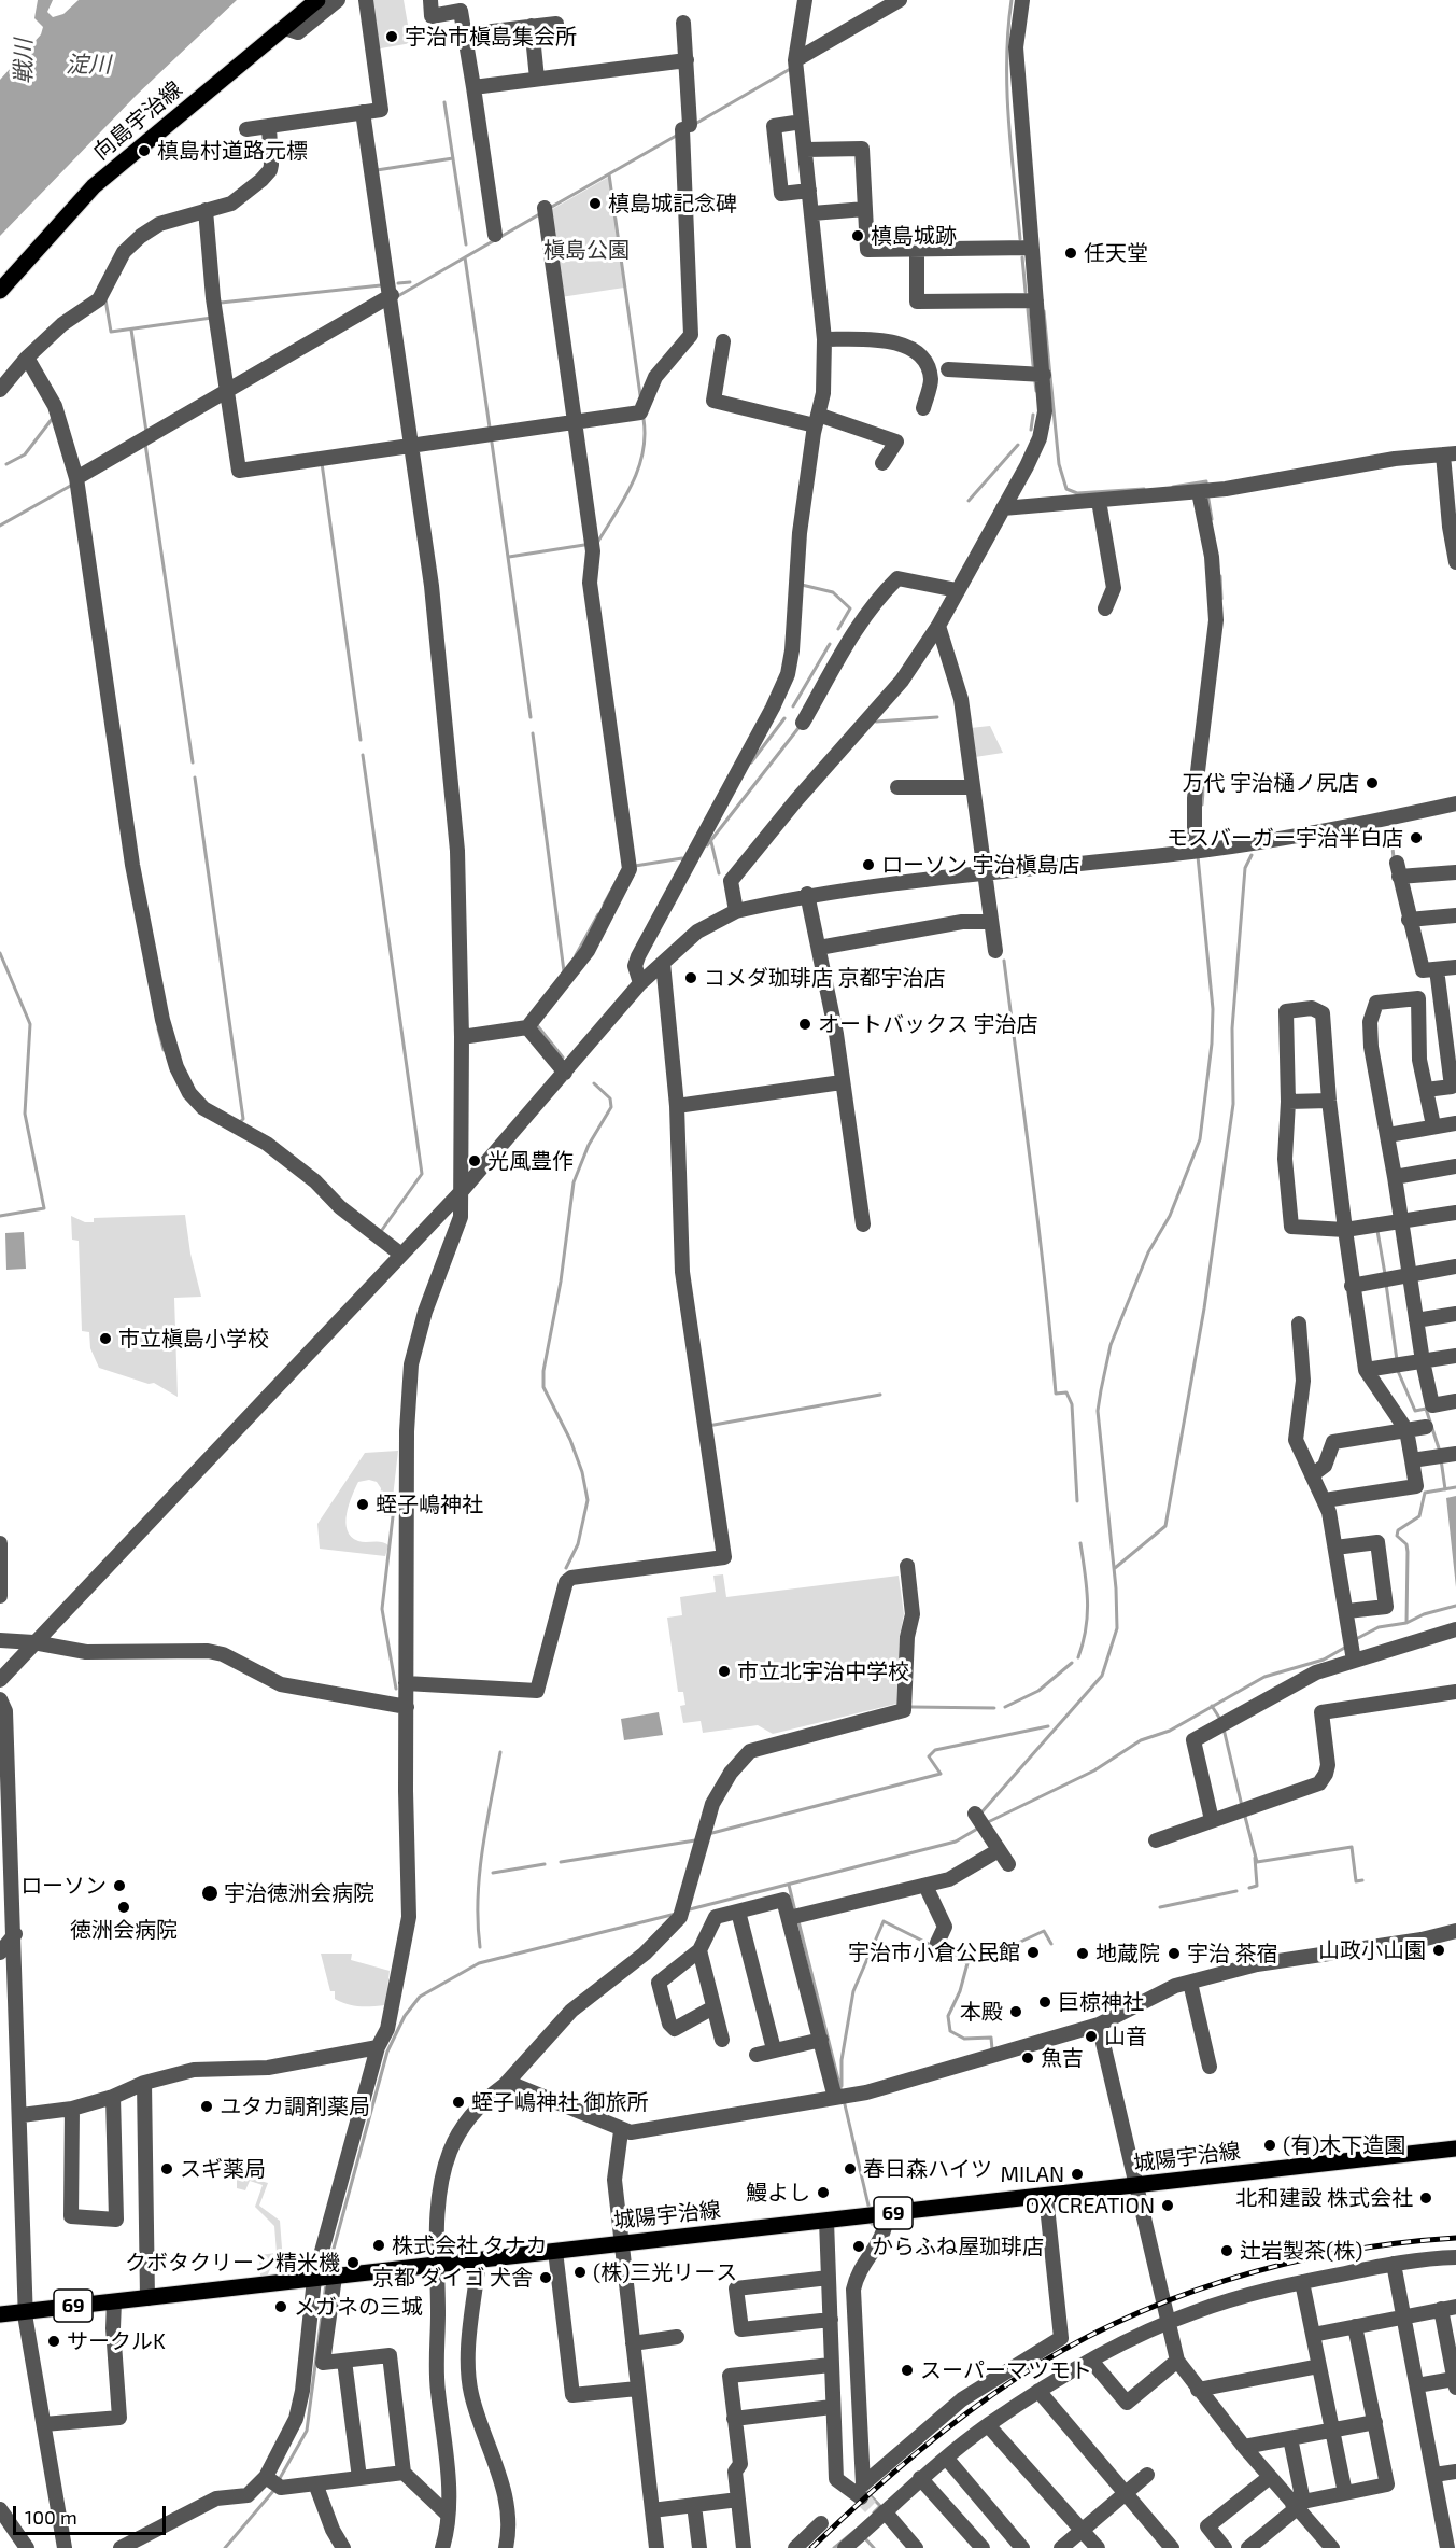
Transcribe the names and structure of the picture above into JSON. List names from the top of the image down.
{
  "streets": {
    "main road": ["向島宇治線", "城陽宇治線", "69"]
  },
  "water": ["戦川", "淀川"],
  "parks": ["槇島公園"],
  "places": [
    "宇治市槇島集会所",
    "槙島村道路元標",
    "槙島城記念碑",
    "槙島城跡",
    "任天堂",
    "万代 宇治樋ノ尻店",
    "モスバーガー宇治半白店",
    "ローソン 宇治槇島店",
    "コメダ珈琲店 京都宇治店",
    "オートバックス 宇治店",
    "光風豊作",
    "市立槇島小学校",
    "蛭子嶋神社",
    "市立北宇治中学校",
    "ローソン",
    "宇治徳洲会病院",
    "徳洲会病院",
    "山政小山園",
    "宇治市小倉公民館",
    "地蔵院",
    "宇治 茶宿",
    "巨椋神社",
    "本殿",
    "山音",
    "魚吉",
    "蛭子嶋神社 御旅所",
    "ユタカ調剤薬局",
    "(有)木下造園",
    "スギ薬局",
    "春日森ハイツ",
    "MILAN",
    "鰻よし",
    "北和建設 株式会社",
    "OX CREATION",
    "株式会社 タナカ",
    "からふね屋珈琲店",
    "辻岩製茶(株)",
    "クボタクリーン精米機",
    "(株)三光リース",
    "京都 ダイゴ 犬舎",
    "メガネの三城",
    "サークルK",
    "スーパーマツモト"
  ],
  "scale_bar": "100 m"
}
